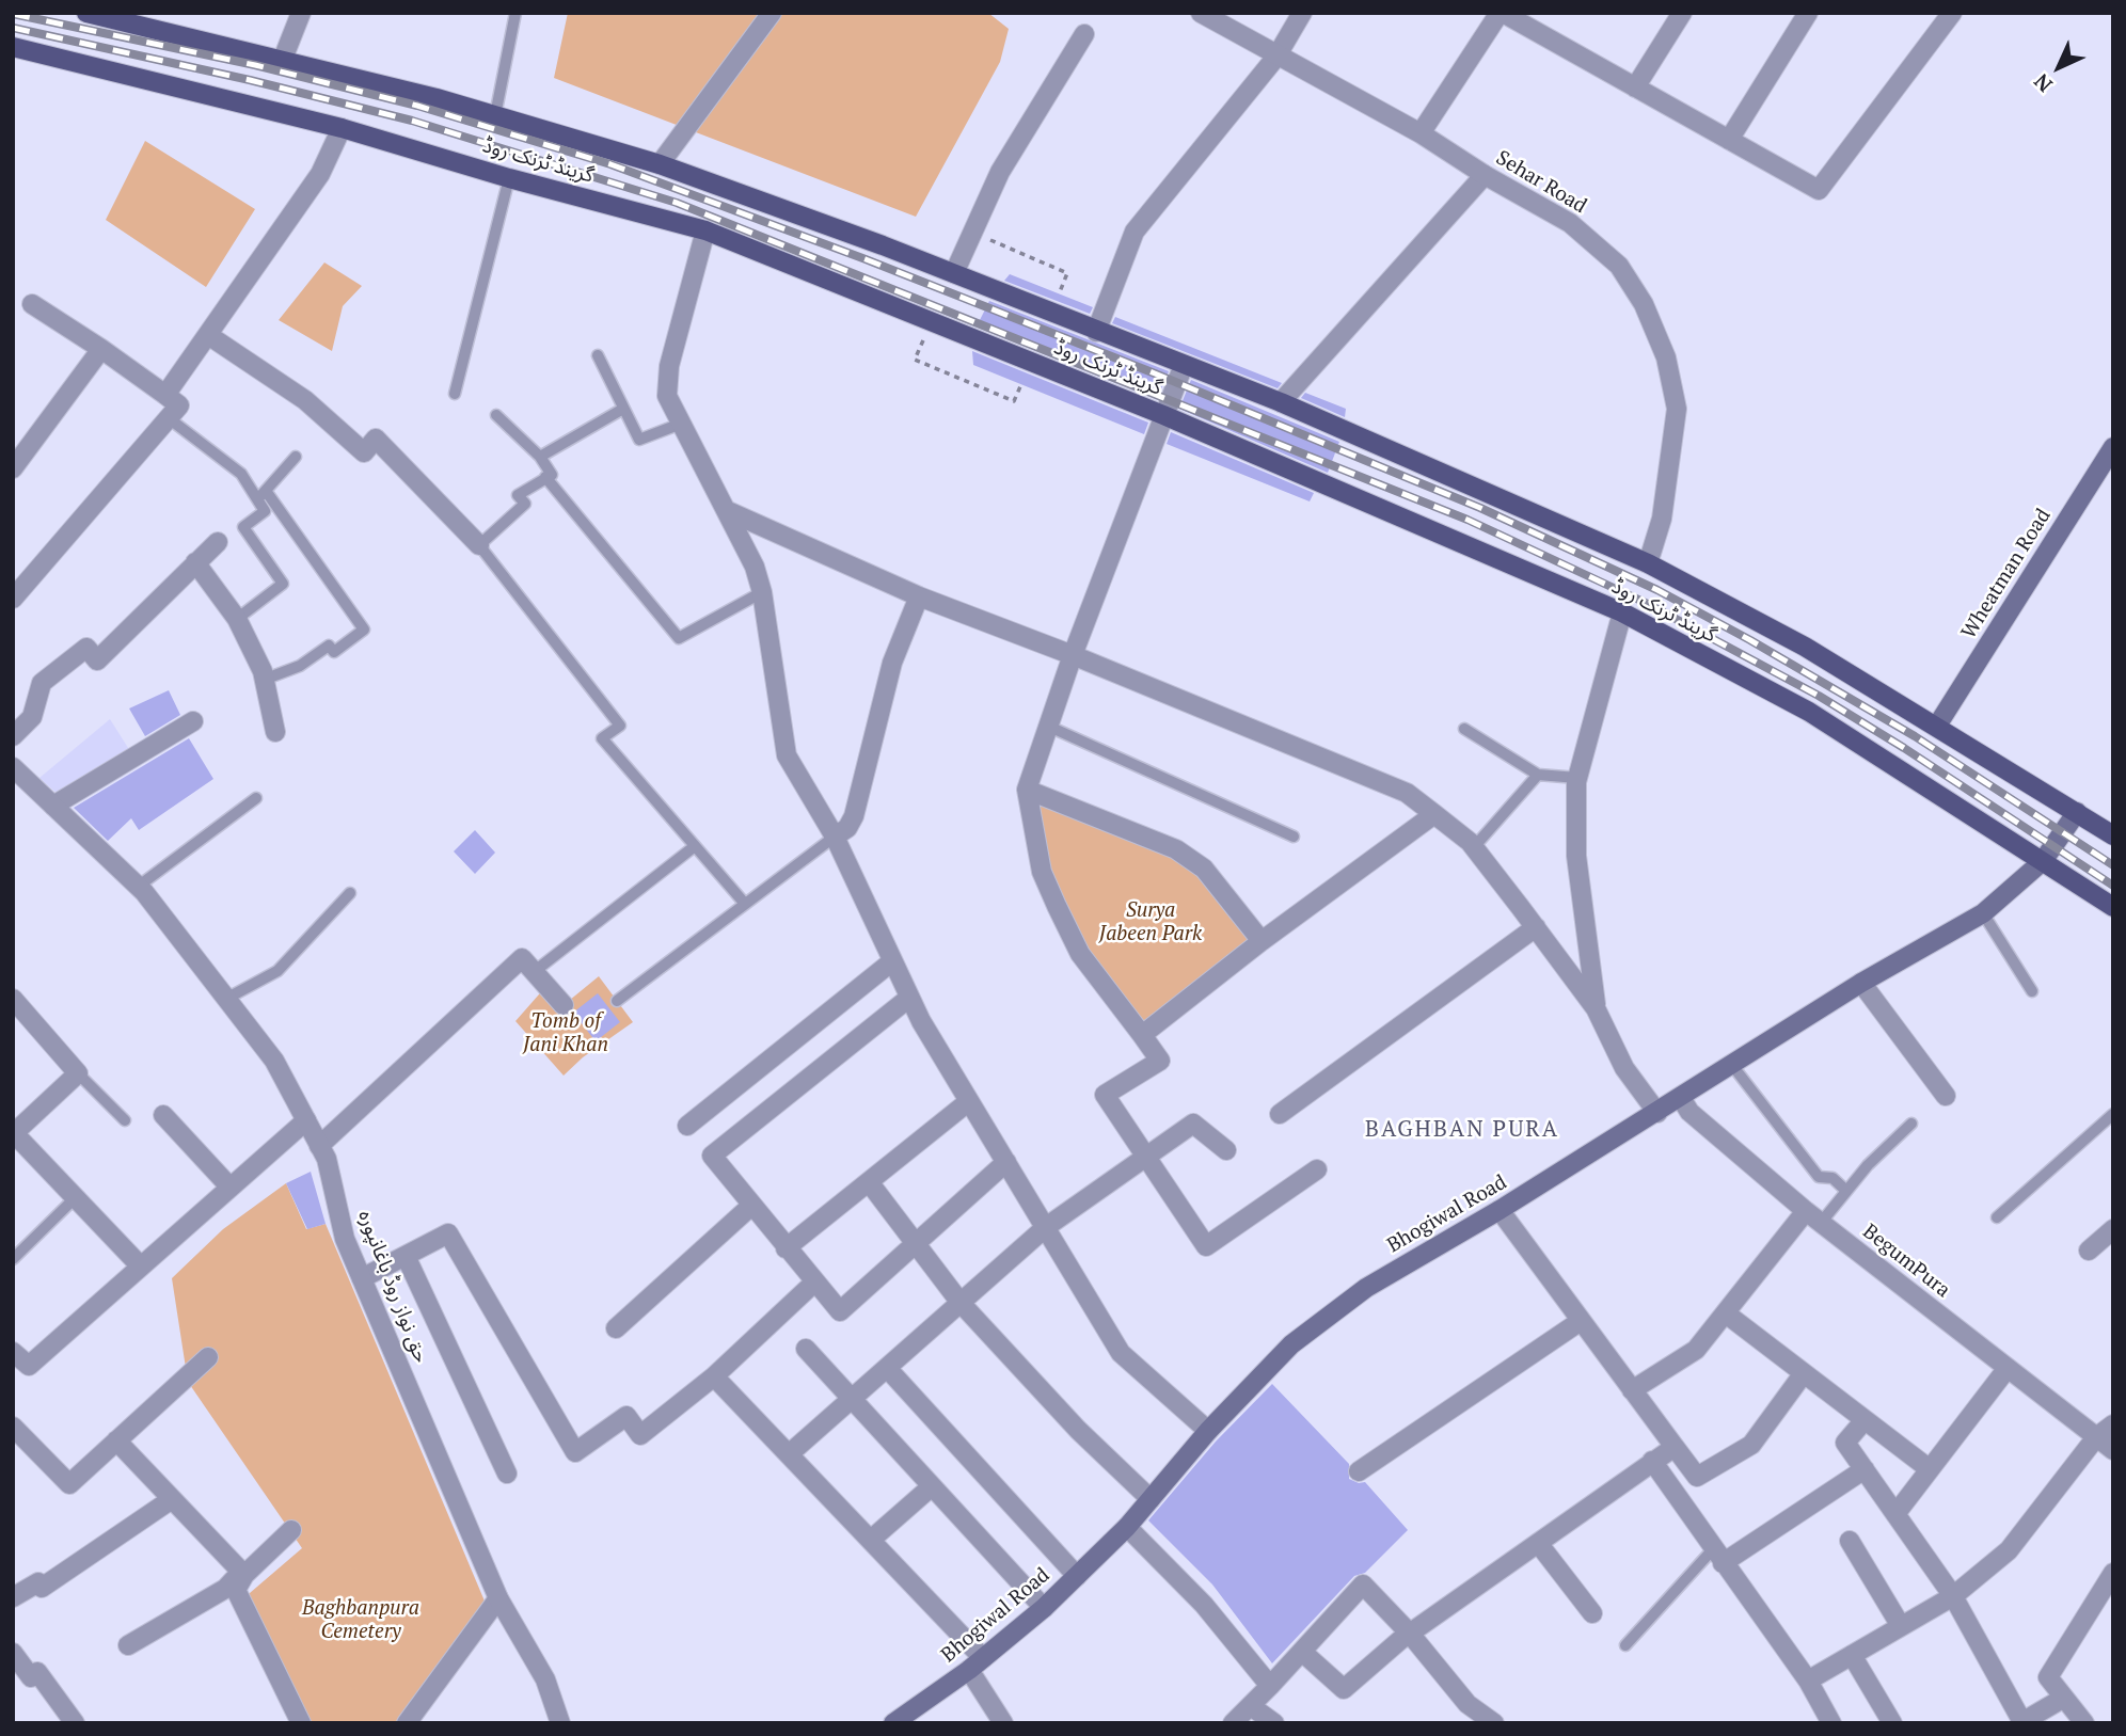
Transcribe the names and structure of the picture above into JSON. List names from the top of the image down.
{
  "streets": {
    "main road": ["گرینڈ ٹرنک روڈ", "Wheatman Road", "Bhogiwal Road"],
    "street": ["Sehar Road", "BegumPura", "حق نواز روڈ باغانپورہ"]
  },
  "crossings": [
    ["گرینڈ ٹرنک روڈ", "Sehar Road"],
    ["گرینڈ ٹرنک روڈ", "Wheatman Road"],
    ["گرینڈ ٹرنک روڈ", "Bhogiwal Road"],
    ["Bhogiwal Road", "BegumPura"]
  ],
  "districts": ["BAGHBAN PURA"],
  "parks": ["Surya Jabeen Park", "Tomb of Jani Khan", "Baghbanpura Cemetery"],
  "north": "bottom left"
}
